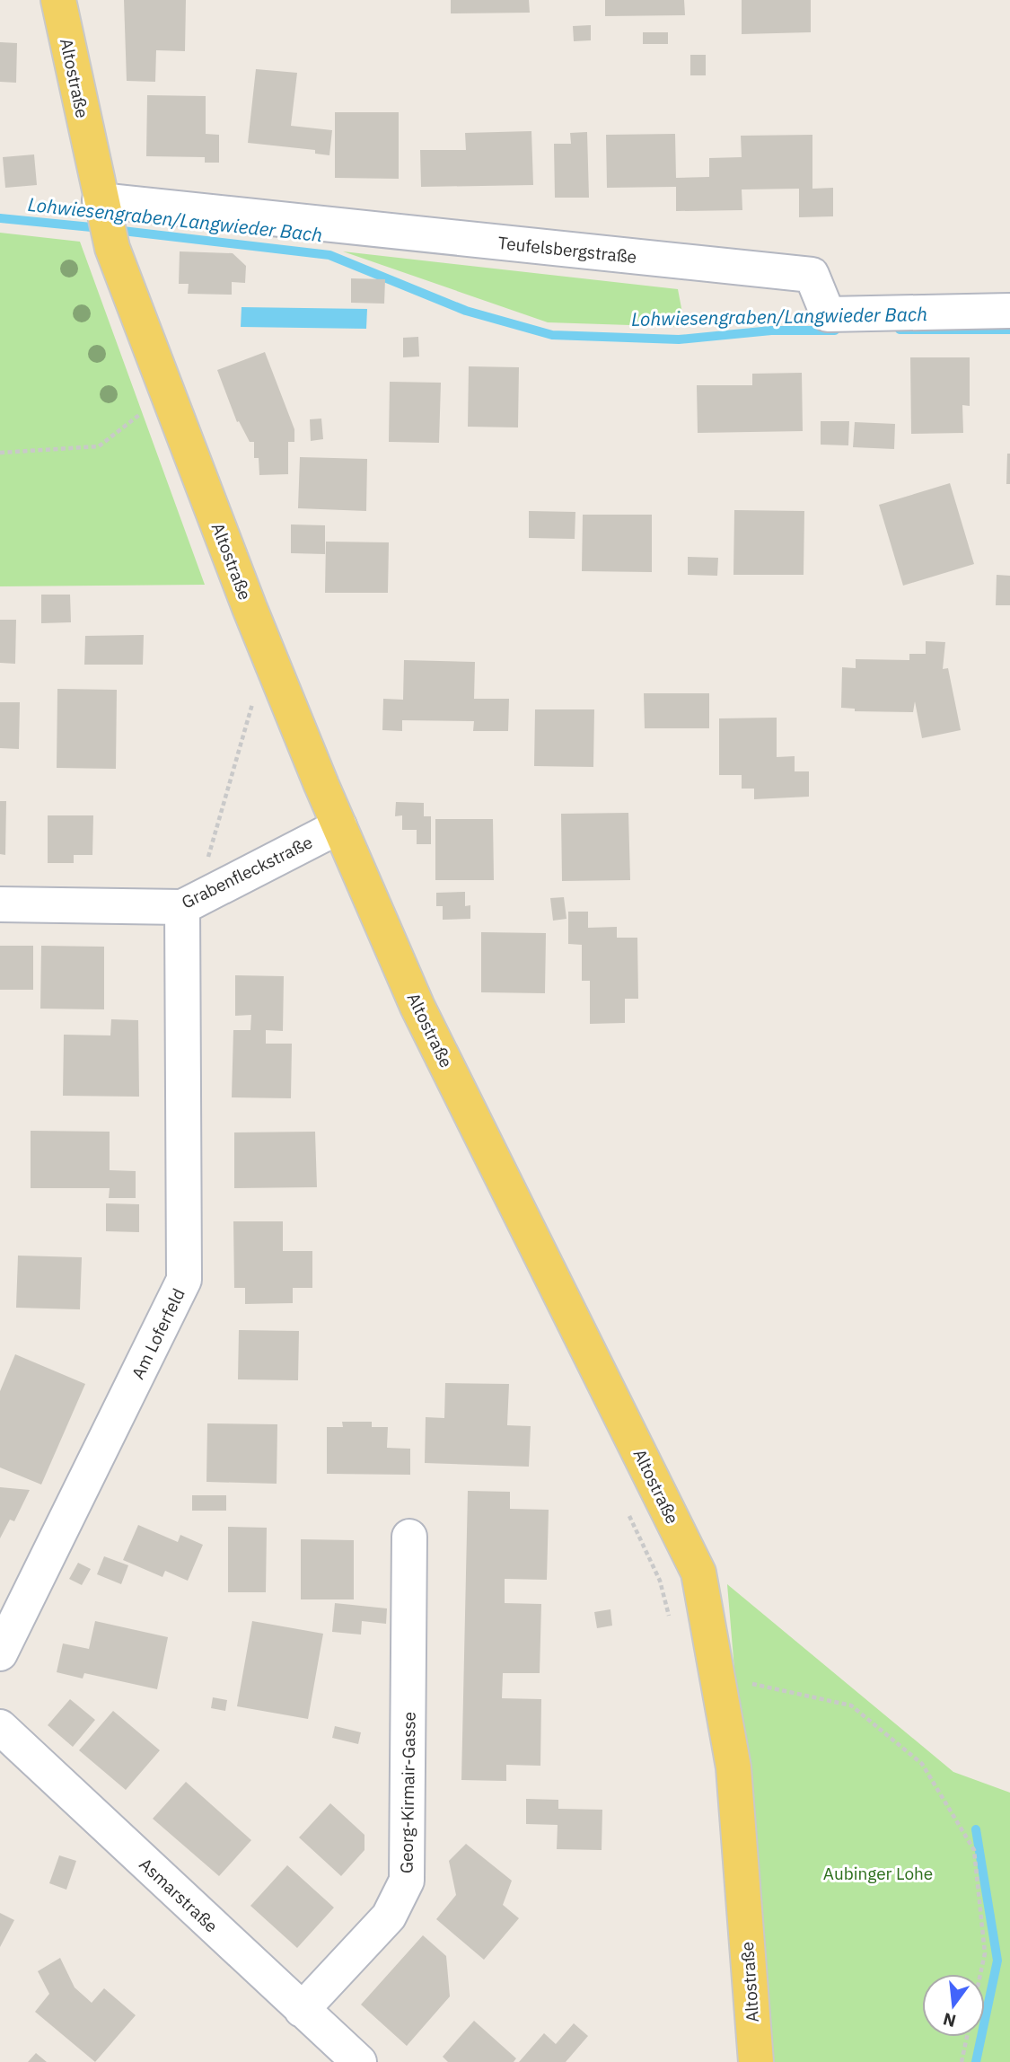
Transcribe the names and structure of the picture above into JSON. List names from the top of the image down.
{
  "streets": {
    "main road": ["Altostraße"],
    "street": [
      "Teufelsbergstraße",
      "Grabenfleckstraße",
      "Am Loferfeld",
      "Georg-Kirmair-Gasse",
      "Asmarstraße"
    ]
  },
  "crossings": [
    ["Altostraße", "Teufelsbergstraße"],
    ["Altostraße", "Grabenfleckstraße"],
    ["Grabenfleckstraße", "Am Loferfeld"],
    ["Georg-Kirmair-Gasse", "Asmarstraße"]
  ],
  "water": ["Lohwiesengraben/Langwieder Bach"],
  "parks": ["Aubinger Lohe"],
  "north": "bottom"
}
